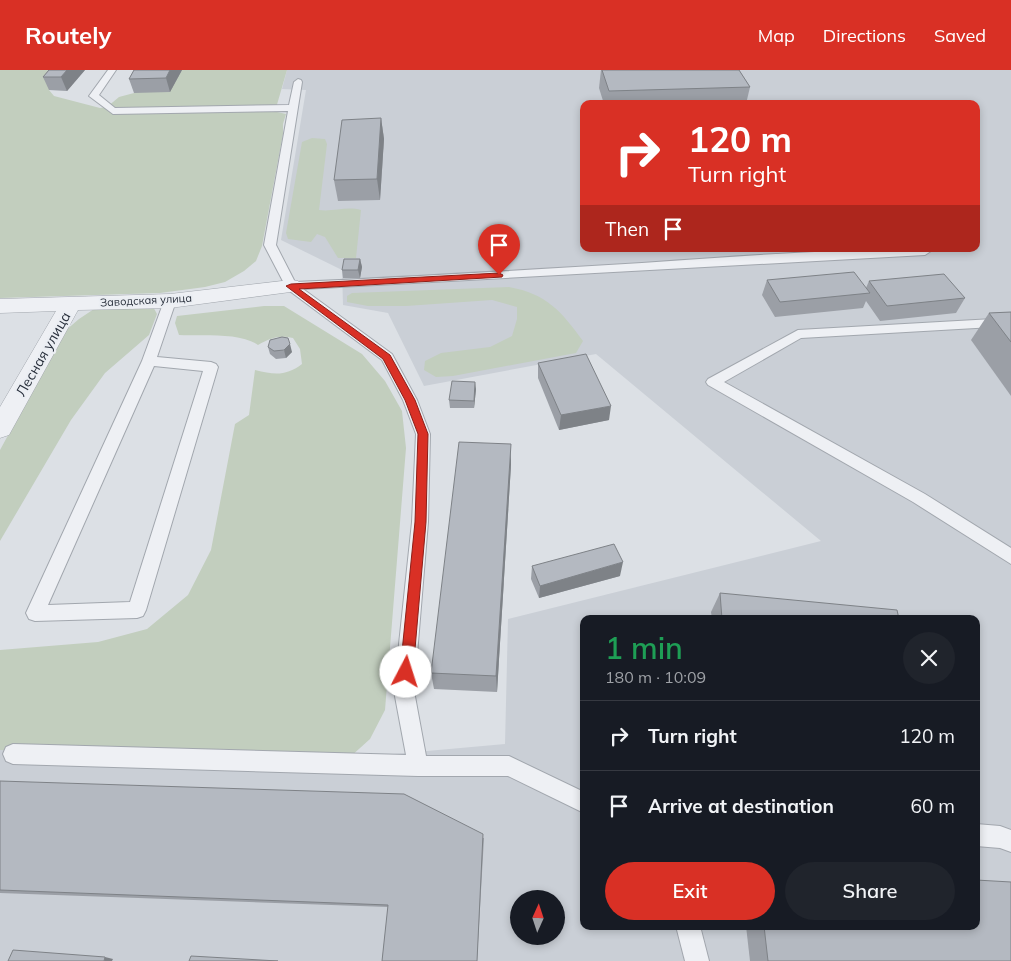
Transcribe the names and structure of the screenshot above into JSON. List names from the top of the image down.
{
  "streets": {
    "street": ["Заводская улица", "Лесная улица"]
  },
  "crossings": [
    ["Заводская улица", "Лесная улица"]
  ],
  "north": "top",
  "page": {
    "header": "Routely",
    "nav": ["Map", "Directions", "Saved"],
    "turn": ["120 m", "Turn right"],
    "then": "Then",
    "heading": ["1 min", "180 m · 10:09"],
    "list": [
      {
        "name": "Turn right",
        "value": "120 m"
      },
      {
        "name": "Arrive at destination",
        "value": "60 m"
      }
    ],
    "buttons": ["Exit", "Share"]
  }
}
